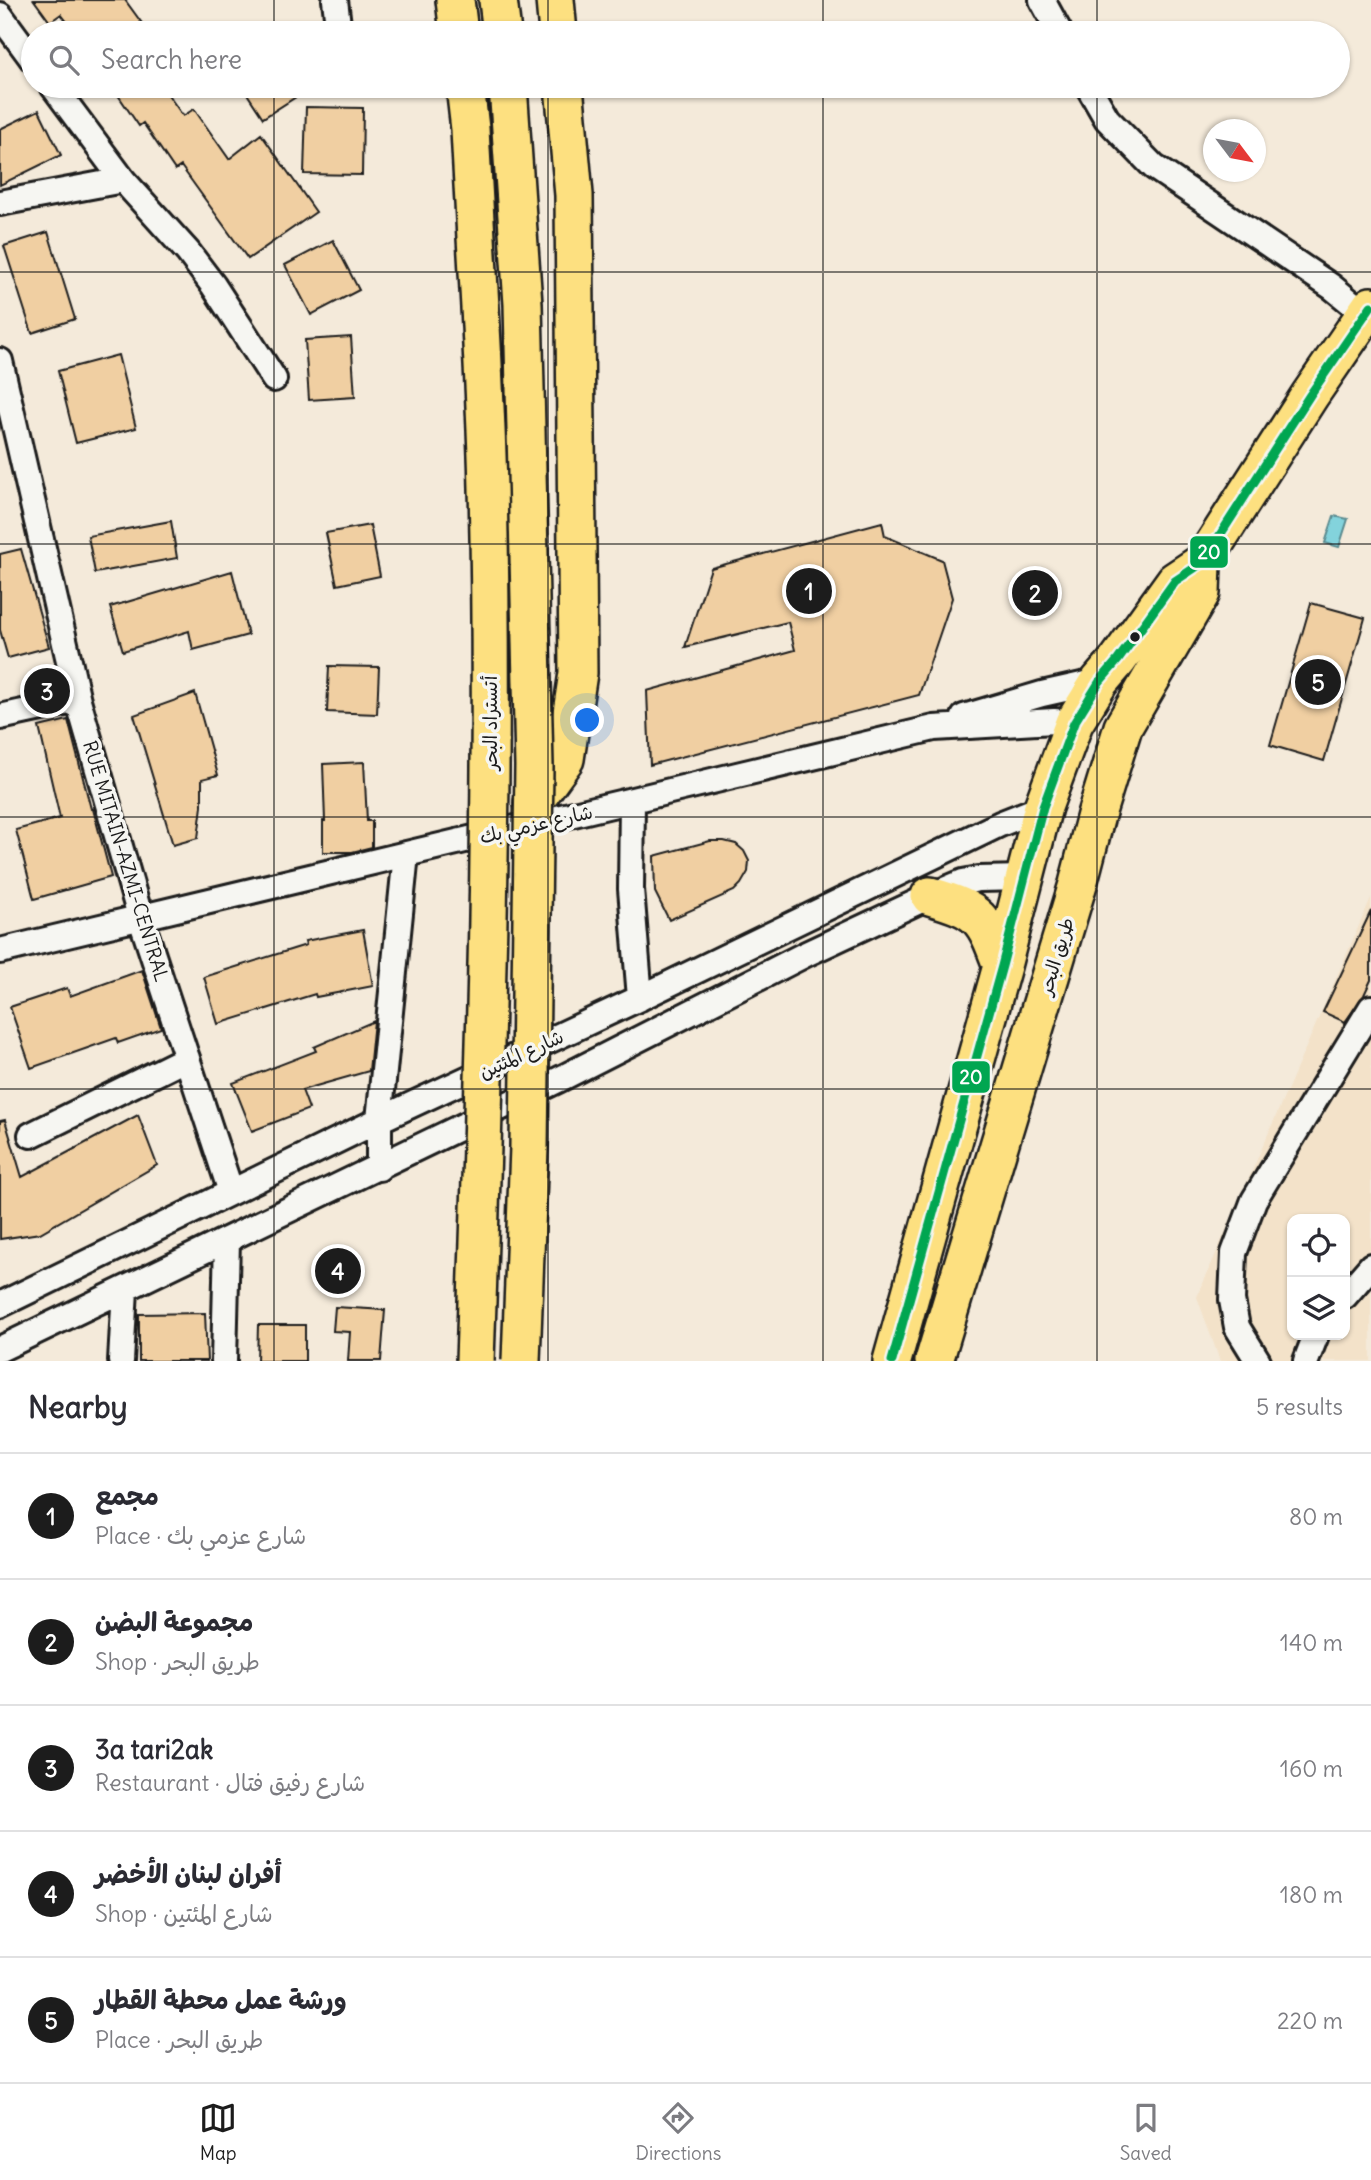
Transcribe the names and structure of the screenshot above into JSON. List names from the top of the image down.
{
  "streets": {
    "highway": ["أتستراد البحر", "طريق البحر"],
    "street": ["شارع عزمي بك", "RUE MITAIN-AZMI-CENTRAL", "شارع المئتين"]
  },
  "crossings": [
    ["شارع عزمي بك", "RUE MITAIN-AZMI-CENTRAL"],
    ["شارع عزمي بك", "طريق البحر"],
    ["RUE MITAIN-AZMI-CENTRAL", "شارع المئتين"],
    ["طريق البحر", "شارع المئتين"]
  ],
  "lines": ["transit line 20"],
  "north": "bottom right",
  "page": {
    "search": "Search here",
    "pins": [
      "1",
      "2",
      "5",
      "3",
      "4"
    ],
    "heading": ["Nearby", "5 results"],
    "list": [
      {
        "mark": "1",
        "name": "مجمع",
        "note": "Place · شارع عزمي بك",
        "value": "80 m"
      },
      {
        "mark": "2",
        "name": "مجموعة البضن",
        "note": "Shop · طريق البحر",
        "value": "140 m"
      },
      {
        "mark": "3",
        "name": "3a tari2ak",
        "note": "Restaurant · شارع رفيق فتال",
        "value": "160 m"
      },
      {
        "mark": "4",
        "name": "أفران لبنان الأخضر",
        "note": "Shop · شارع المئتين",
        "value": "180 m"
      },
      {
        "mark": "5",
        "name": "ورشة عمل محطة القطار",
        "note": "Place · طريق البحر",
        "value": "220 m"
      }
    ],
    "nav": ["Map", "Directions", "Saved"]
  }
}
